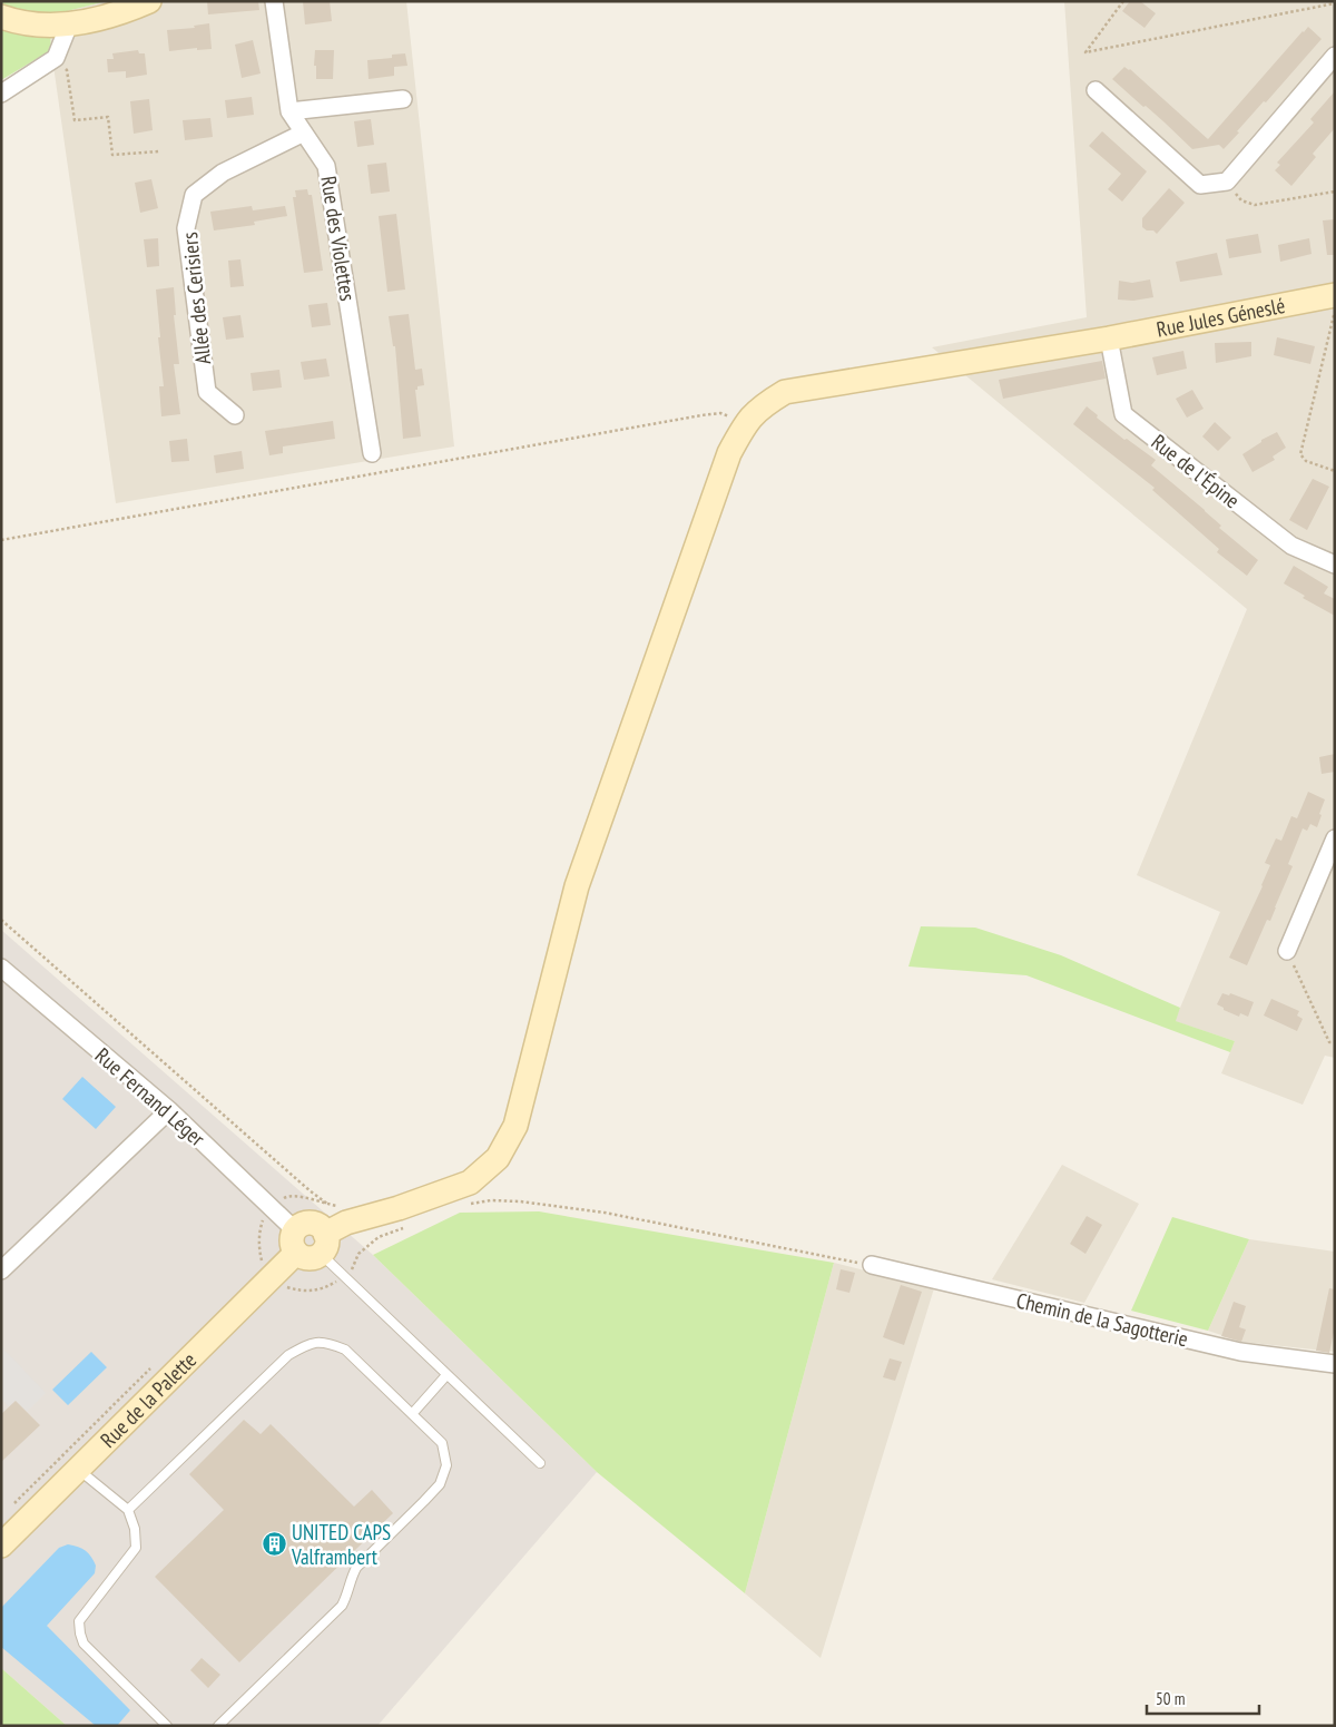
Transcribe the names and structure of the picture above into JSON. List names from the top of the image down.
{
  "streets": {
    "street": [
      "Rue des Violettes",
      "Allée des Cerisiers",
      "Rue Jules Géneslé",
      "Rue de l'Épine",
      "Rue Fernand Léger",
      "Chemin de la Sagotterie",
      "Rue de la Palette"
    ]
  },
  "crossings": [
    ["Rue des Violettes", "Allée des Cerisiers"],
    ["Rue Jules Géneslé", "Rue de l'Épine"],
    ["Rue Jules Géneslé", "Rue Fernand Léger"],
    ["Rue Jules Géneslé", "Rue de la Palette"],
    ["Rue Fernand Léger", "Rue de la Palette"]
  ],
  "places": {
    "building": ["UNITED CAPS Valframbert"]
  },
  "scale_bar": "50 m"
}
